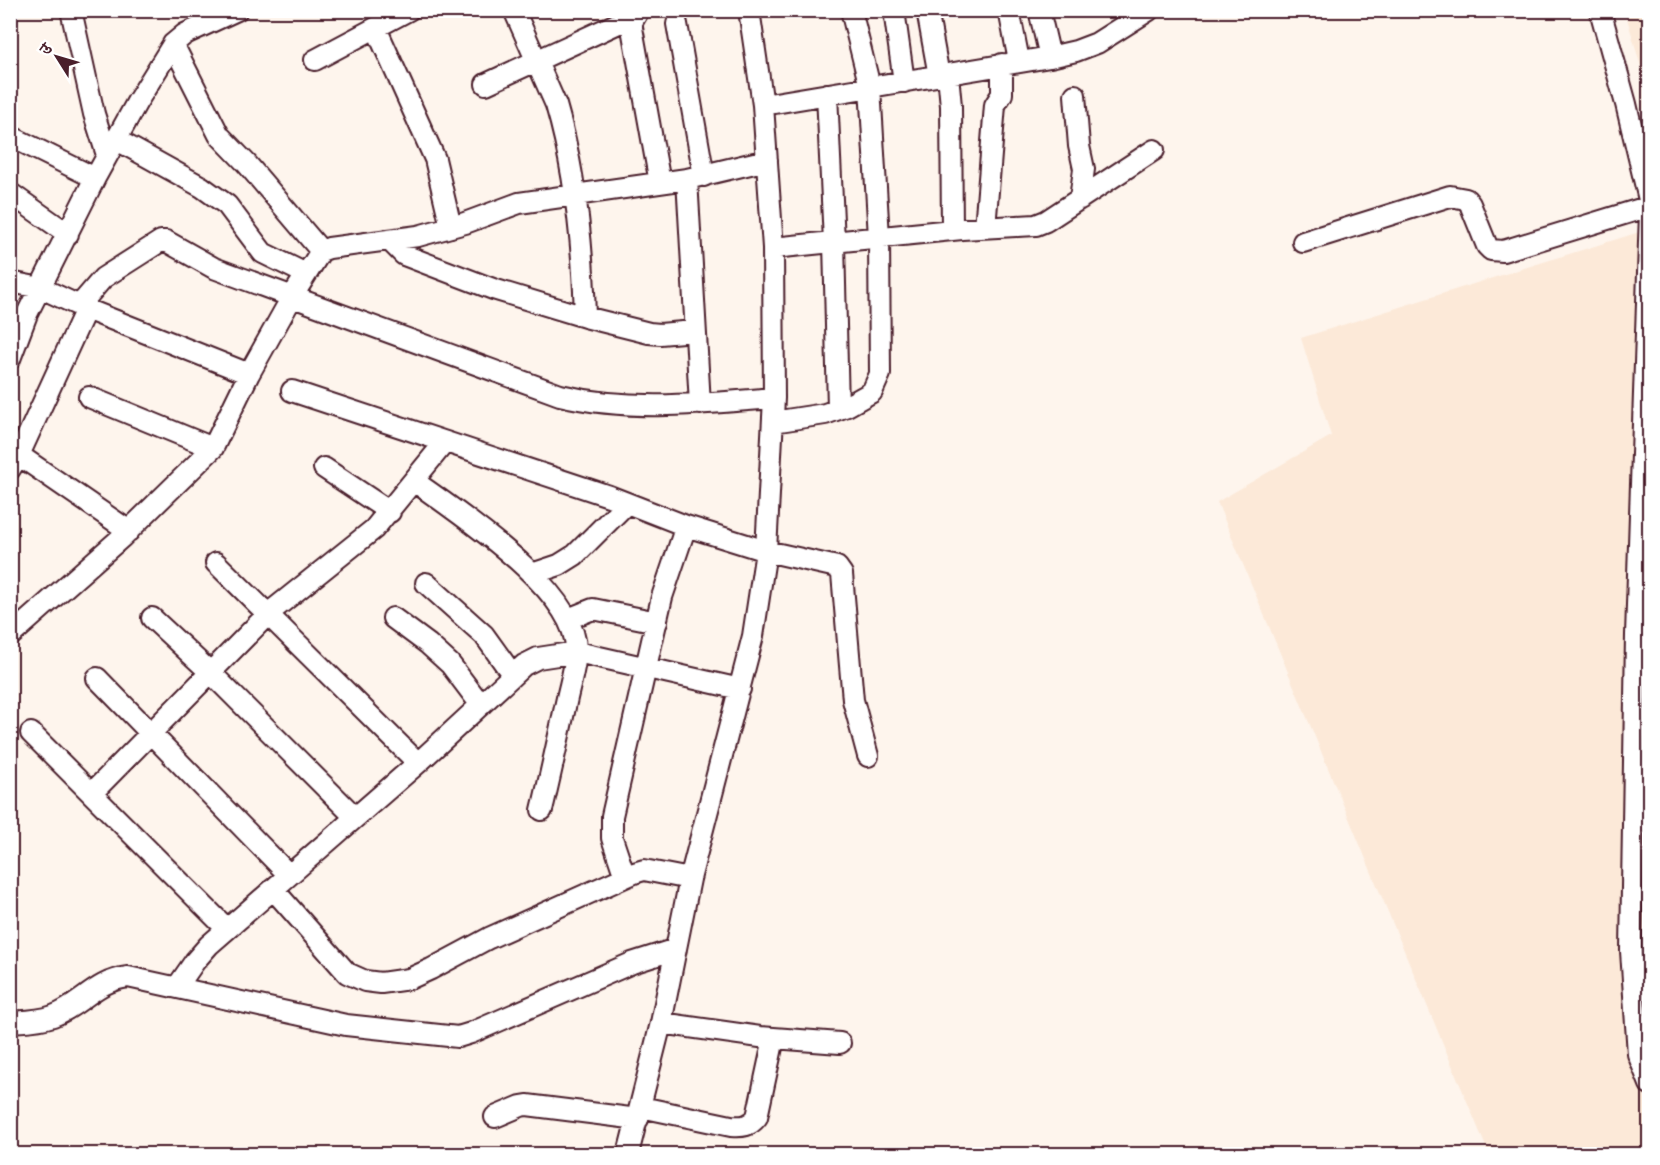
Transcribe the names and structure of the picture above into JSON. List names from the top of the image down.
{
  "north": "top left"
}
